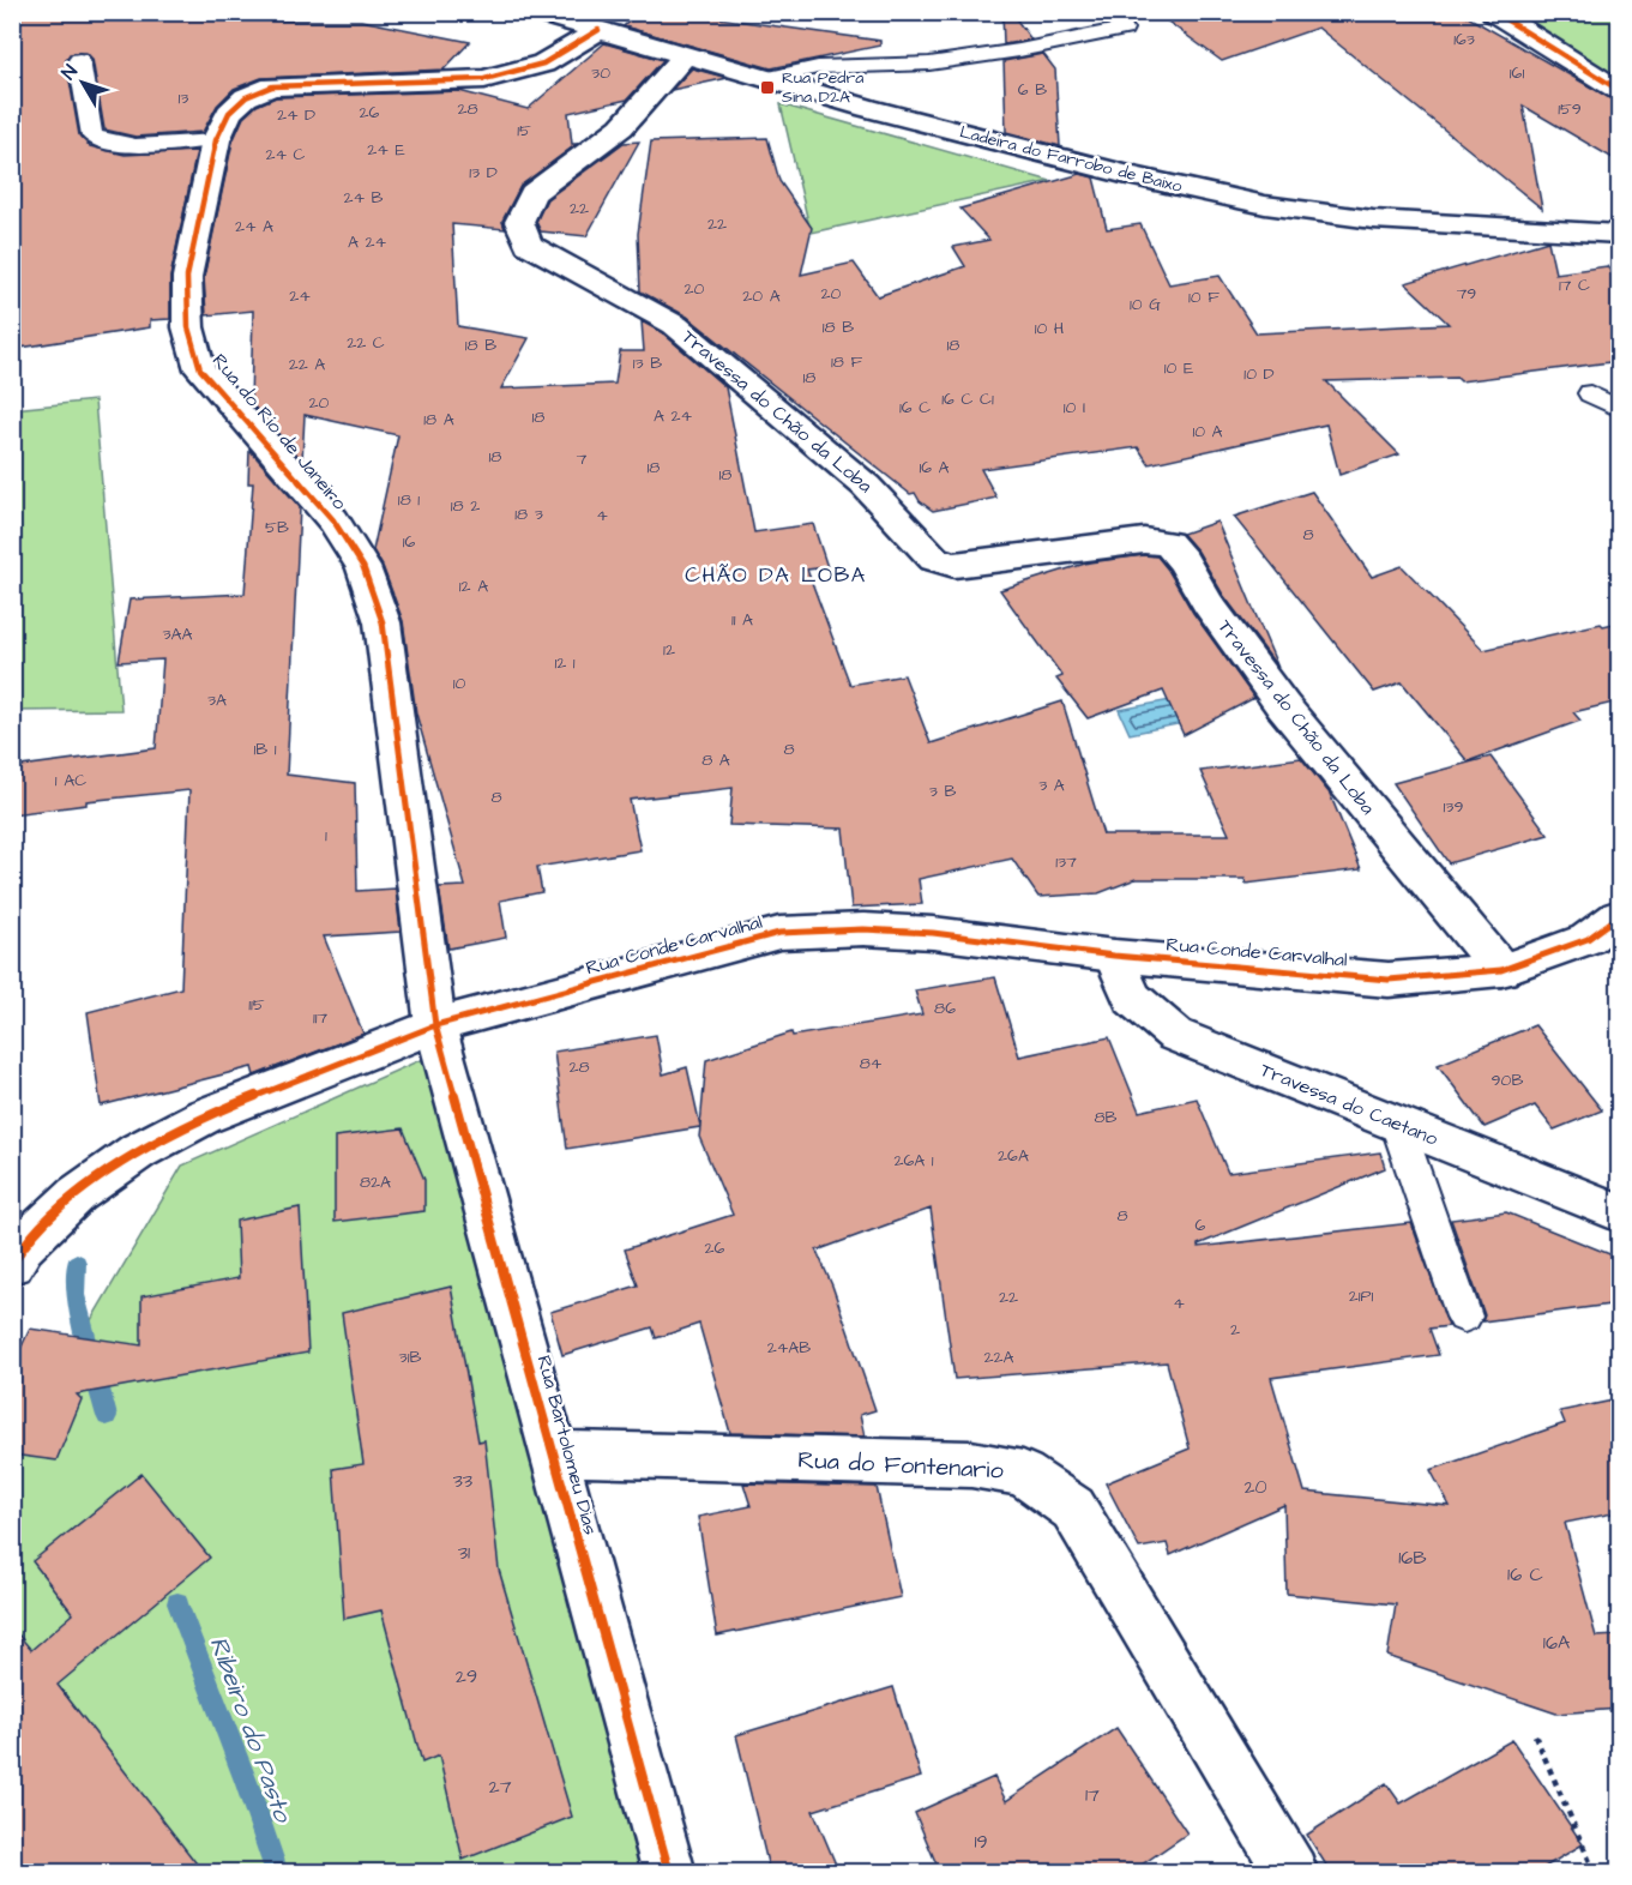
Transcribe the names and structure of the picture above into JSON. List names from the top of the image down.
{
  "streets": {
    "street": [
      "Ladeira do Farrobo de Baixo",
      "Travessa do Chão da Loba",
      "Rua do Río de Janeiro",
      "Rua Conde Carvalhal",
      "Travessa do Caetano",
      "Rua Bartolomeu Dias",
      "Rua do Fontenario"
    ]
  },
  "crossings": [
    ["Ladeira do Farrobo de Baixo", "Travessa do Chão da Loba"],
    ["Ladeira do Farrobo de Baixo", "Rua do Río de Janeiro"],
    ["Travessa do Chão da Loba", "Rua Conde Carvalhal"],
    ["Rua do Río de Janeiro", "Rua Conde Carvalhal"],
    ["Rua do Río de Janeiro", "Rua Bartolomeu Dias"],
    ["Rua Conde Carvalhal", "Travessa do Caetano"],
    ["Rua Conde Carvalhal", "Rua Bartolomeu Dias"],
    ["Rua Bartolomeu Dias", "Rua do Fontenario"]
  ],
  "districts": ["CHÃO DA LOBA"],
  "water": ["Ribeiro do Pasto"],
  "places": {
    "transit": ["Rua Pedra Sina D2A"]
  },
  "house_numbers": [
    "163",
    "30",
    "161",
    "6 B",
    "13",
    "28",
    "159",
    "26",
    "24 D",
    "15",
    "24 E",
    "24 C",
    "13 D",
    "24 B",
    "22",
    "22",
    "24 A",
    "A 24",
    "17 C",
    "20",
    "20",
    "79",
    "24",
    "20 A",
    "10 F",
    "10 G",
    "18 B",
    "10 H",
    "22 C",
    "18 B",
    "18",
    "18 F",
    "13 B",
    "22 A",
    "10 E",
    "10 D",
    "18",
    "16 C C1",
    "20",
    "16 C",
    "10 I",
    "A 24",
    "18",
    "18 A",
    "10 A",
    "18",
    "7",
    "18",
    "16 A",
    "18",
    "18 1",
    "18 2",
    "18 3",
    "4",
    "5B",
    "8",
    "16",
    "12 A",
    "11 A",
    "3AA",
    "12",
    "12 1",
    "10",
    "3A",
    "1B 1",
    "8",
    "8 A",
    "1 AC",
    "3 A",
    "3 B",
    "8",
    "139",
    "1",
    "137",
    "115",
    "86",
    "117",
    "84",
    "28",
    "90B",
    "8B",
    "26A",
    "26A 1",
    "82A",
    "8",
    "6",
    "26",
    "21P1",
    "22",
    "4",
    "2",
    "24AB",
    "31B",
    "22A",
    "33",
    "20",
    "31",
    "16B",
    "16 C",
    "16A",
    "29",
    "27",
    "17",
    "19"
  ],
  "north": "top left"
}
